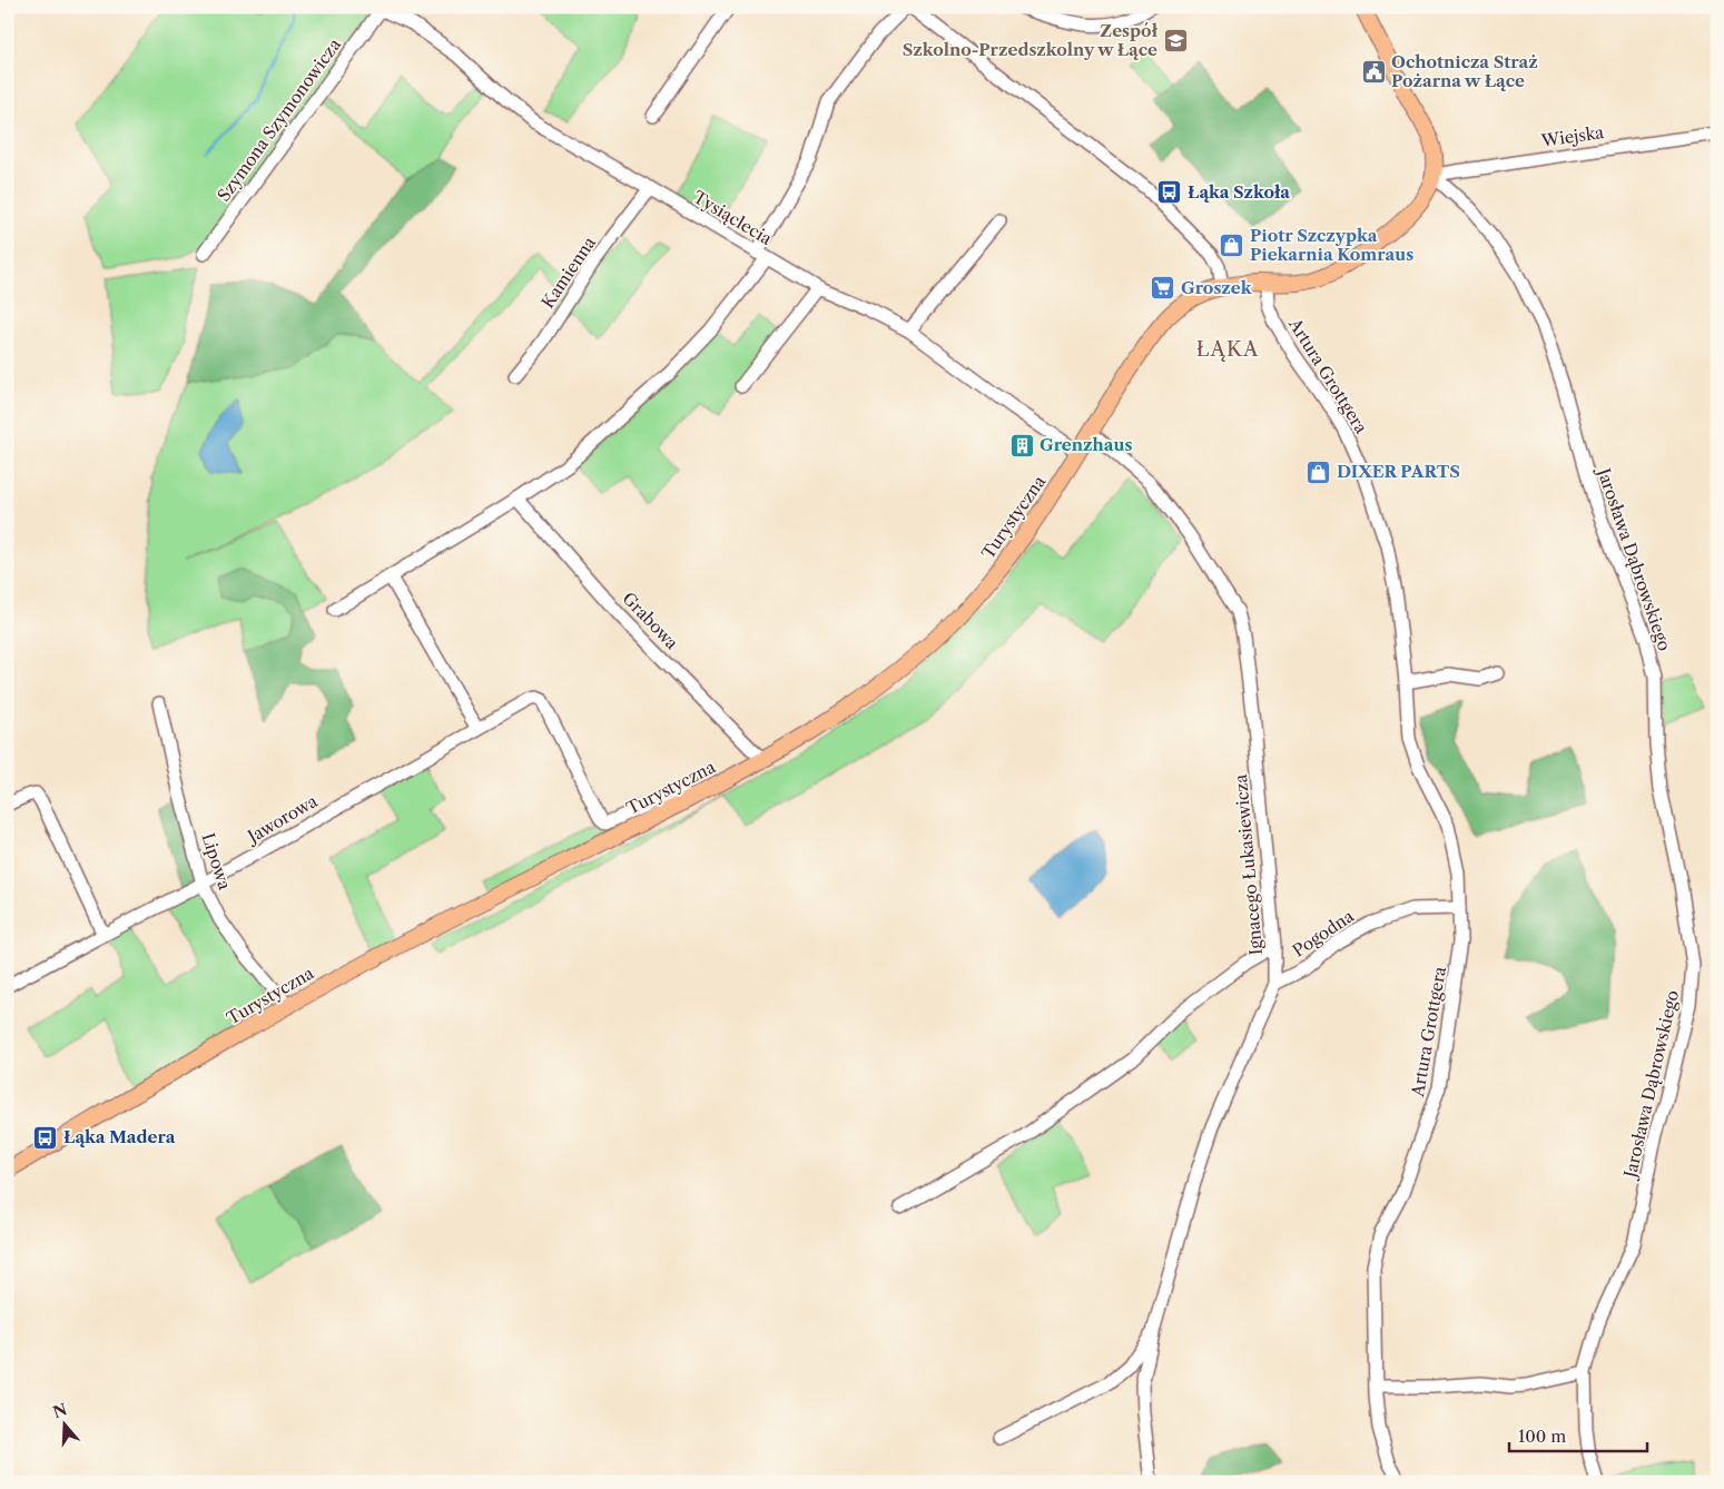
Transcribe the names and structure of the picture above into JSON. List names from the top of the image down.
{
  "streets": {
    "main road": ["Turystyczna"],
    "street": [
      "Szymona Szymonowicza",
      "Wiejska",
      "Tysiąclecia",
      "Kamienna",
      "Artura Grottgera",
      "Jarosława Dąbrowskiego",
      "Grabowa",
      "Jaworowa",
      "Lipowa",
      "Ignacego Łukasiewicza",
      "Pogodna"
    ]
  },
  "crossings": [
    ["Szymona Szymonowicza", "Tysiąclecia"],
    ["Wiejska", "Jarosława Dąbrowskiego"],
    ["Tysiąclecia", "Kamienna"],
    ["Tysiąclecia", "Turystyczna"],
    ["Artura Grottgera", "Turystyczna"],
    ["Artura Grottgera", "Pogodna"],
    ["Turystyczna", "Grabowa"],
    ["Turystyczna", "Jaworowa"],
    ["Turystyczna", "Lipowa"],
    ["Turystyczna", "Ignacego Łukasiewicza"],
    ["Jaworowa", "Lipowa"],
    ["Ignacego Łukasiewicza", "Pogodna"]
  ],
  "districts": ["ŁĄKA"],
  "places": {
    "school or university": ["Zespół Szkolno-Przedszkolny w Łące"],
    "public building": ["Ochotnicza Straż Pożarna w Łące"],
    "bus stop": ["Łąka Szkoła", "Łąka Madera"],
    "shop": ["Piotr Szczypka Piekarnia Komraus", "DIXER PARTS"],
    "supermarket": ["Groszek"],
    "building": ["Grenzhaus"]
  },
  "scale_bar": "100 m",
  "north": "top"
}
